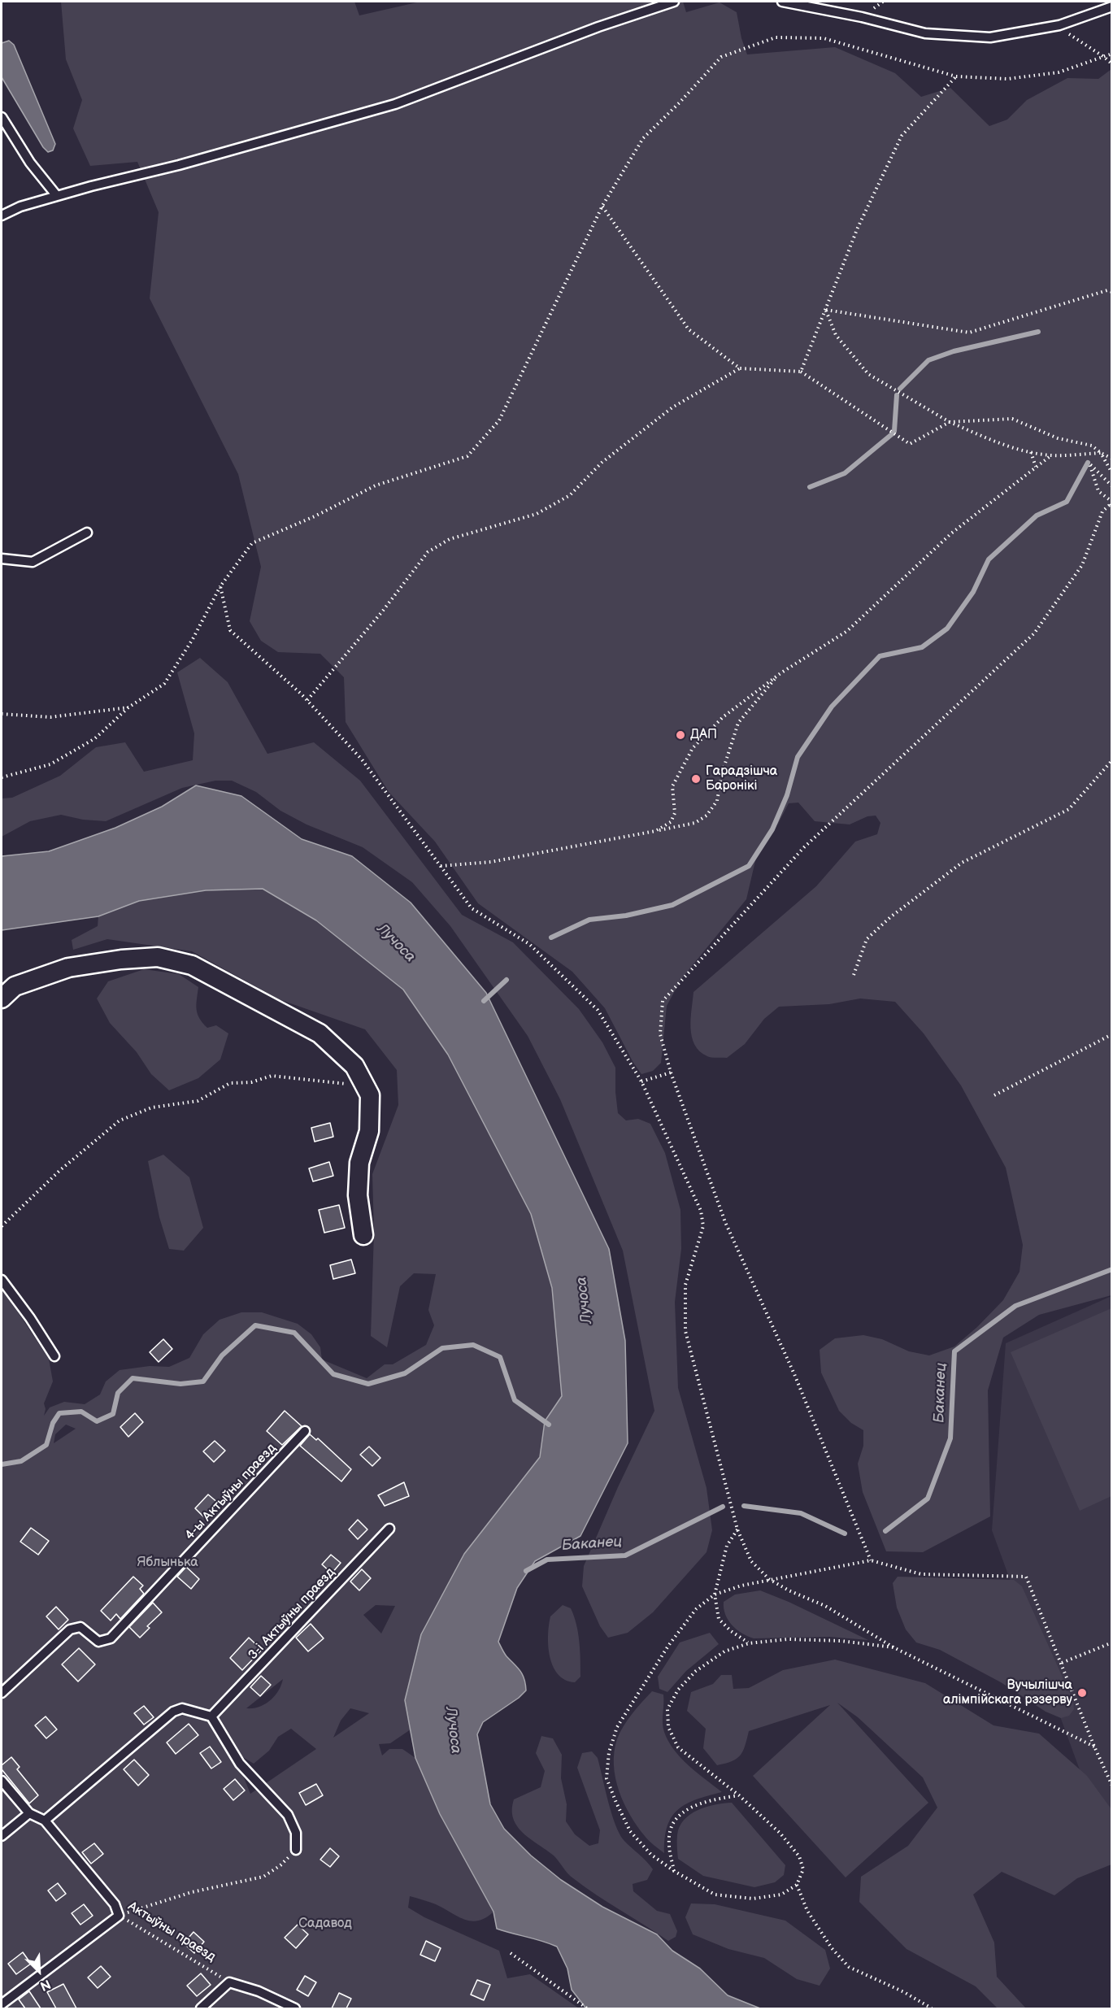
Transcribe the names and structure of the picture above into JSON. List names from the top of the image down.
{
  "streets": {
    "lane": ["4-ы Актыўны праезд", "3-і Актыўны праезд", "Актыўны праезд"]
  },
  "water": ["Лучоса", "Баканец"],
  "parks": ["Яблынька", "Садавод"],
  "places": ["ДАП", "Гарадзішча Баронікі", "Вучылішча алімпійскага рэзерву"],
  "north": "bottom right"
}
